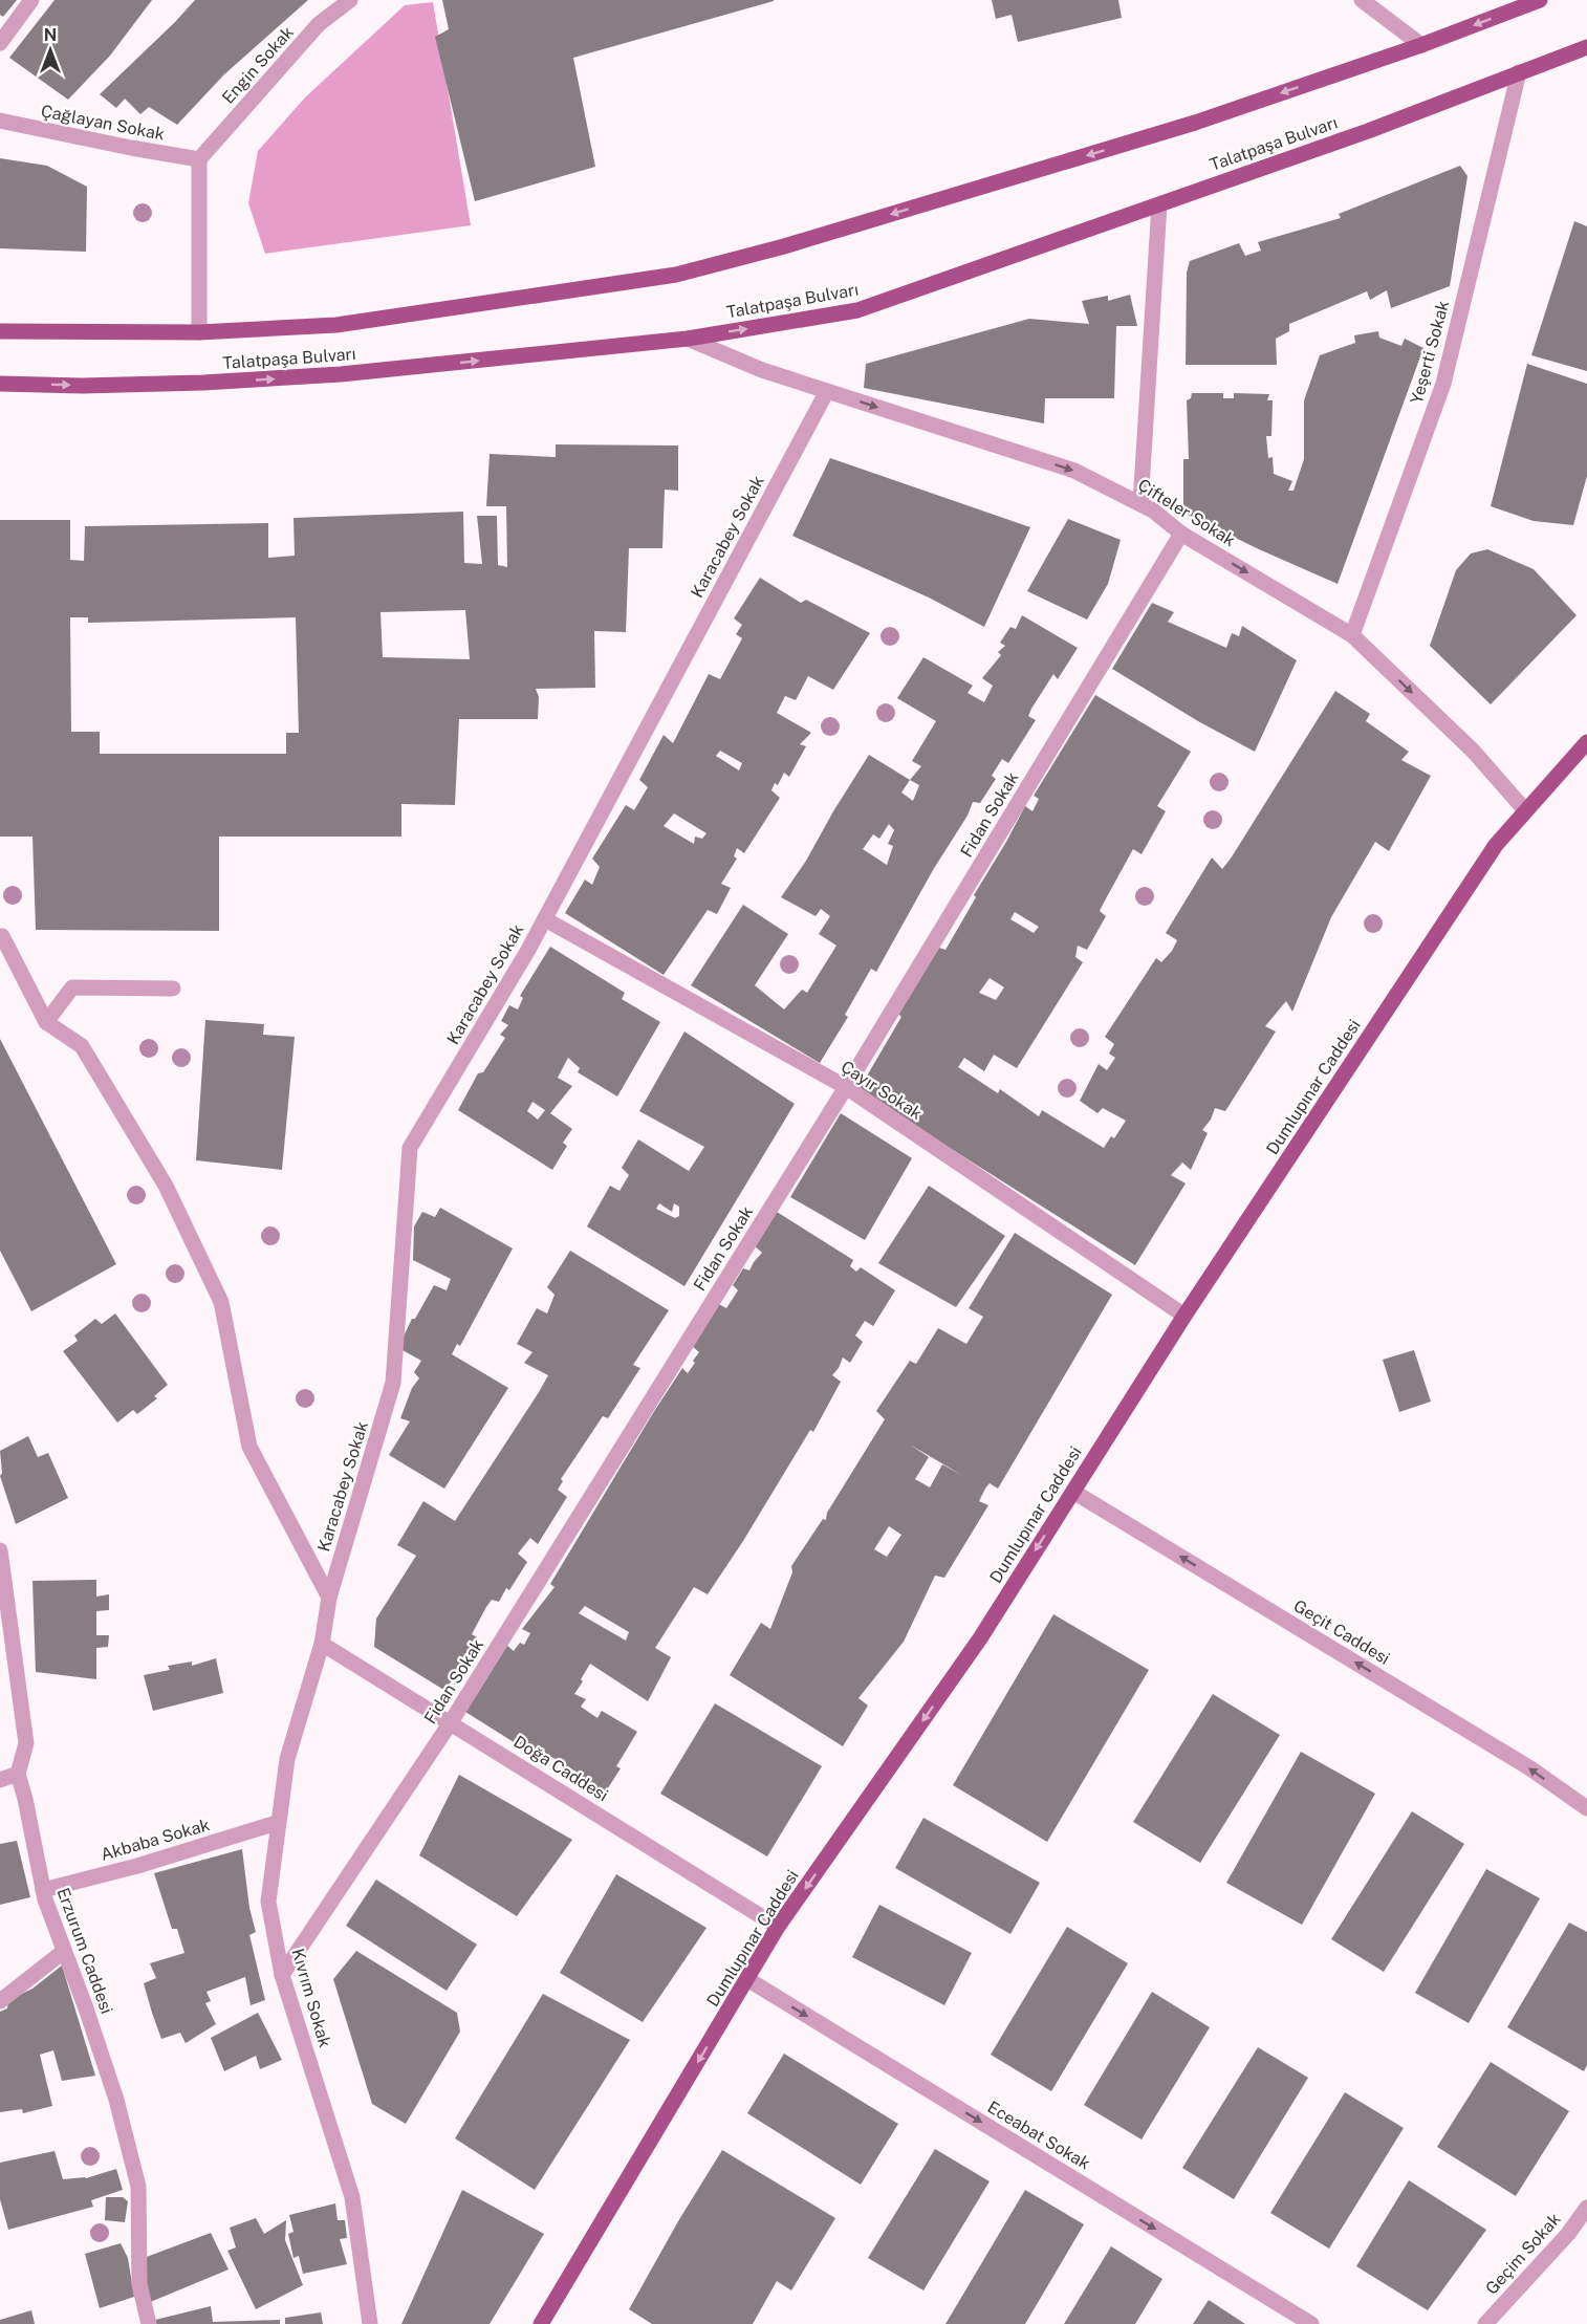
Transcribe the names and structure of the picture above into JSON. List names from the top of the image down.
{
  "streets": {
    "main road": ["Talatpaşa Bulvarı", "Dumlupınar Caddesi"],
    "street": [
      "Engin Sokak",
      "Çağlayan Sokak",
      "Yeşerti Sokak",
      "Çifteler Sokak",
      "Karacabey Sokak",
      "Fidan Sokak",
      "Çayır Sokak",
      "Geçit Caddesi",
      "Doğa Caddesi",
      "Akbaba Sokak",
      "Erzurum Caddesi",
      "Kıvrım Sokak",
      "Eceabat Sokak",
      "Geçim Sokak"
    ]
  },
  "crossings": [
    ["Engin Sokak", "Çağlayan Sokak"],
    ["Talatpaşa Bulvarı", "Yeşerti Sokak"],
    ["Talatpaşa Bulvarı", "Çifteler Sokak"],
    ["Yeşerti Sokak", "Çifteler Sokak"],
    ["Çifteler Sokak", "Karacabey Sokak"],
    ["Çifteler Sokak", "Fidan Sokak"],
    ["Çifteler Sokak", "Dumlupınar Caddesi"],
    ["Karacabey Sokak", "Çayır Sokak"],
    ["Karacabey Sokak", "Doğa Caddesi"],
    ["Karacabey Sokak", "Kıvrım Sokak"],
    ["Fidan Sokak", "Çayır Sokak"],
    ["Fidan Sokak", "Doğa Caddesi"],
    ["Fidan Sokak", "Kıvrım Sokak"],
    ["Dumlupınar Caddesi", "Çayır Sokak"],
    ["Dumlupınar Caddesi", "Geçit Caddesi"],
    ["Dumlupınar Caddesi", "Doğa Caddesi"],
    ["Dumlupınar Caddesi", "Eceabat Sokak"],
    ["Doğa Caddesi", "Kıvrım Sokak"],
    ["Akbaba Sokak", "Erzurum Caddesi"],
    ["Akbaba Sokak", "Kıvrım Sokak"]
  ],
  "one_way": [
    "Çifteler Sokak",
    "Dumlupınar Caddesi",
    "Geçit Caddesi",
    "Eceabat Sokak"
  ],
  "north": "top"
}
